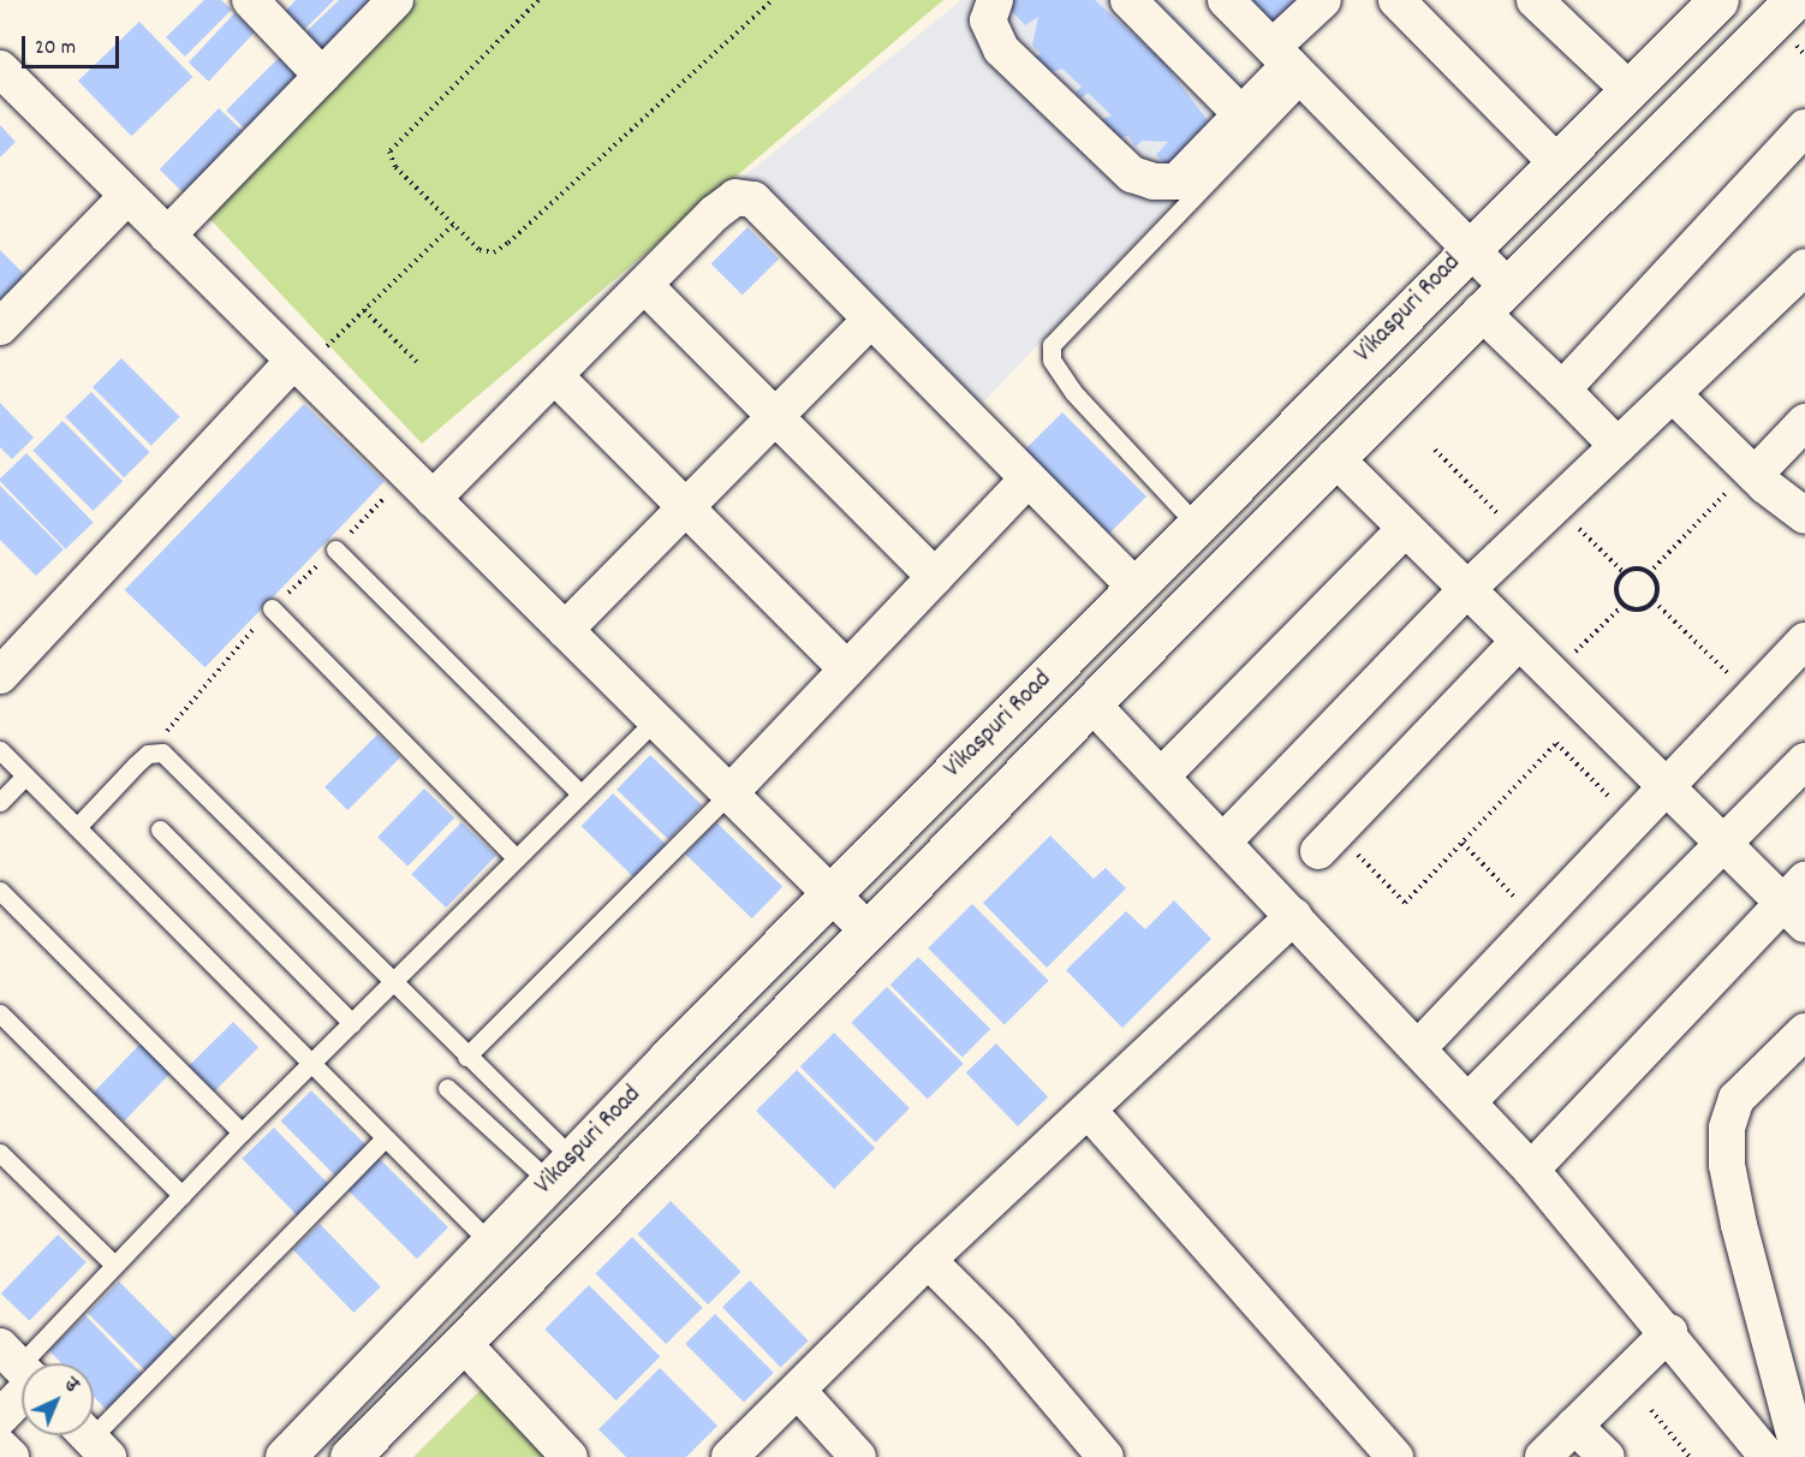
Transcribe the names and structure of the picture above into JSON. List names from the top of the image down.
{
  "streets": {
    "street": ["Vikaspuri Road"]
  },
  "scale_bar": "20 m",
  "north": "top right"
}
